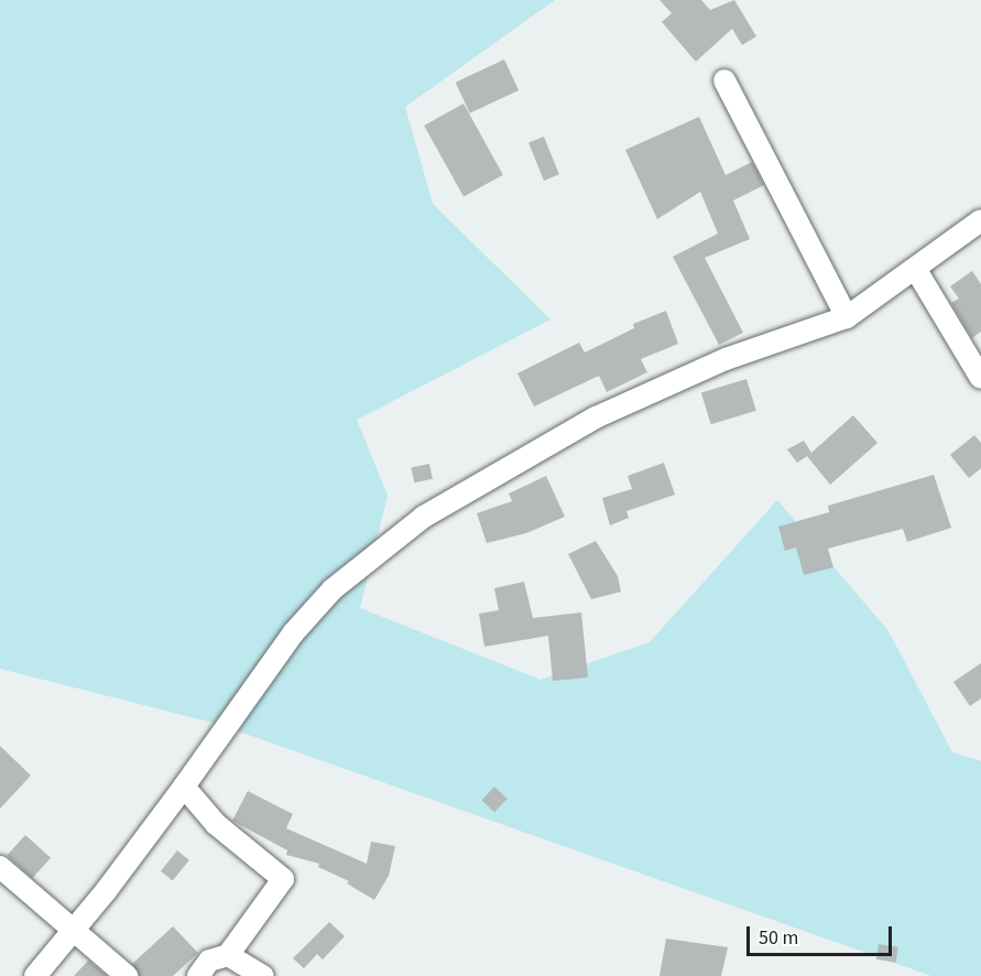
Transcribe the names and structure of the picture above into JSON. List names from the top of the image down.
{
  "scale_bar": "50 m"
}
